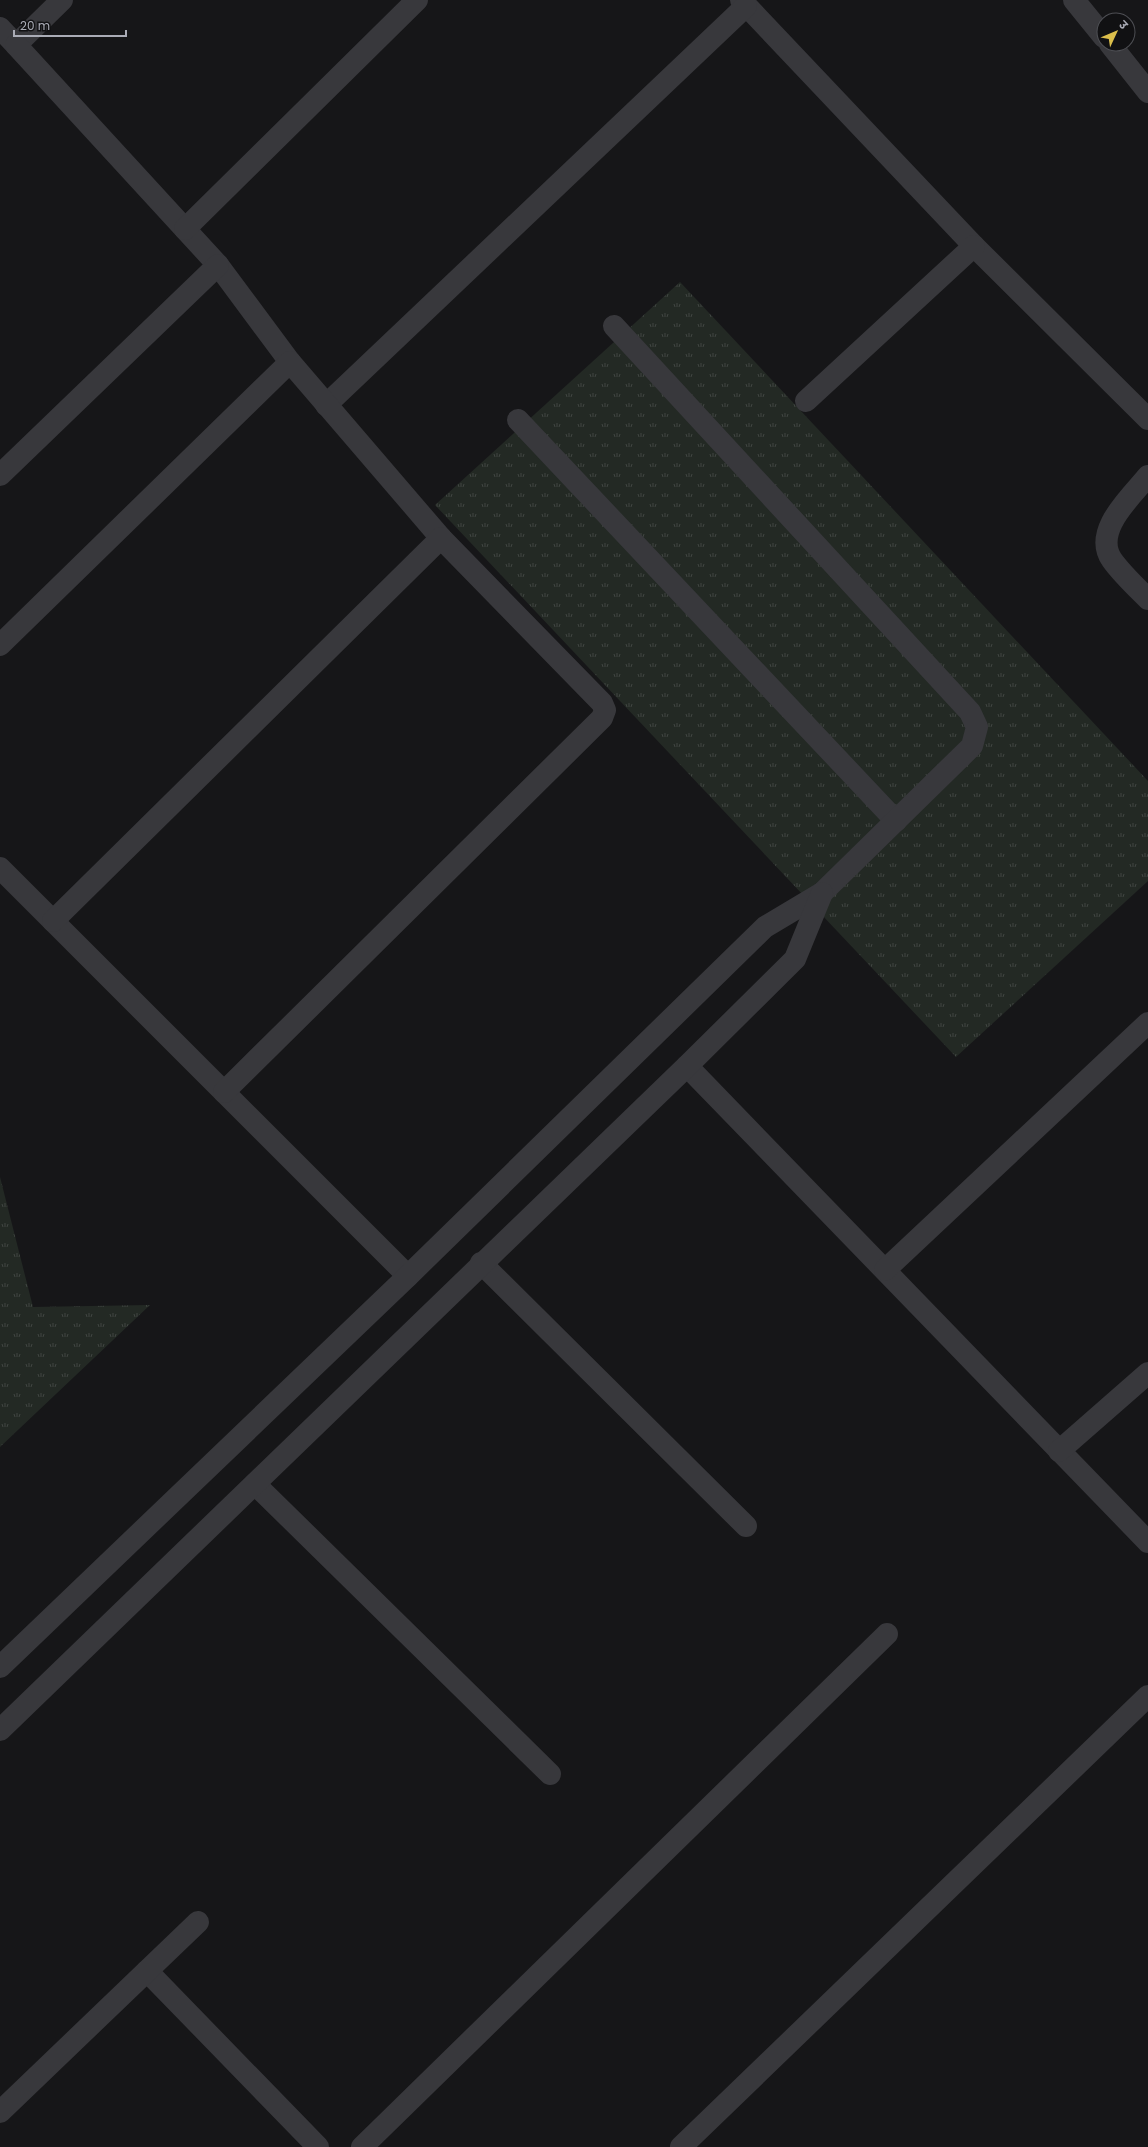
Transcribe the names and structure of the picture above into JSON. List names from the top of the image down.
{
  "scale_bar": "20 m",
  "north": "top right"
}
